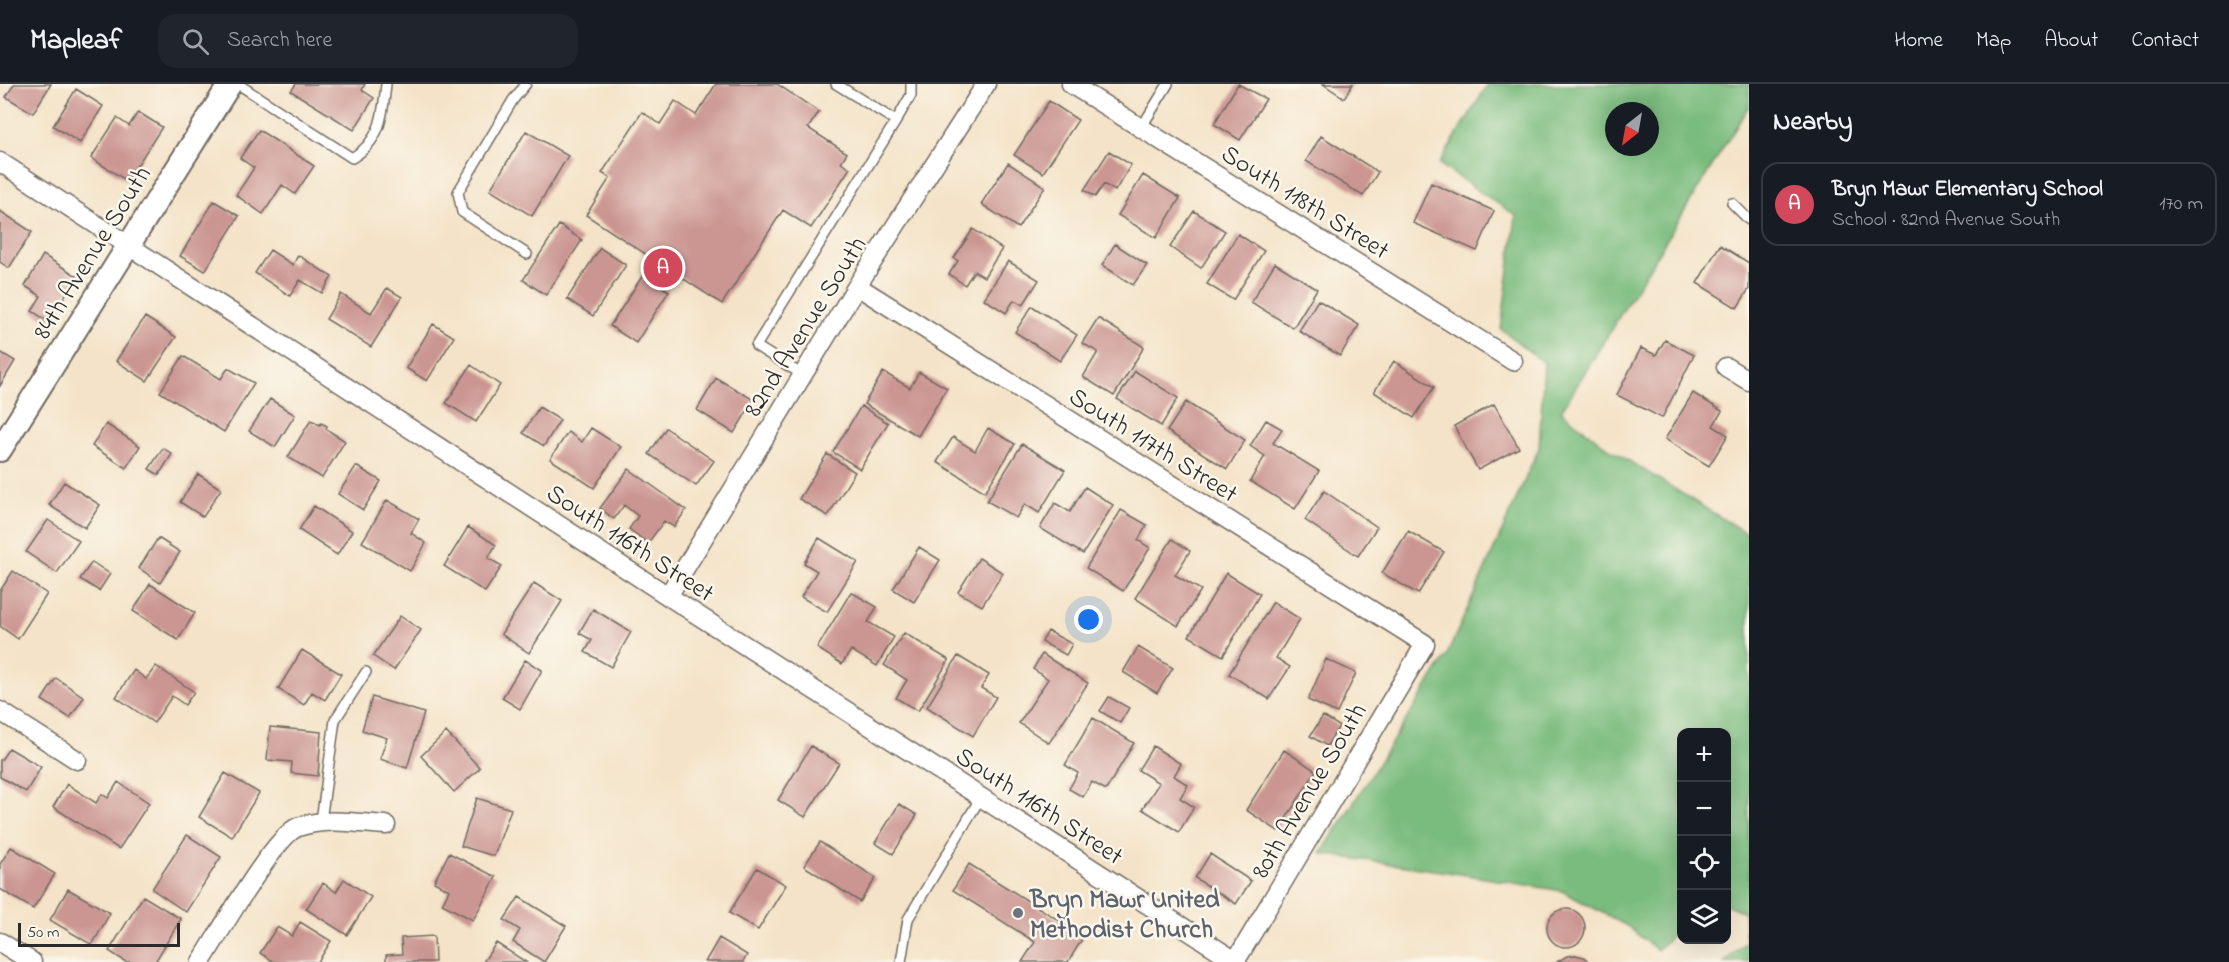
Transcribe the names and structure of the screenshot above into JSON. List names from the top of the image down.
{
  "streets": {
    "street": [
      "South 118th Street",
      "84th Avenue South",
      "82nd Avenue South",
      "South 117th Street",
      "South 116th Street",
      "80th Avenue South"
    ]
  },
  "crossings": [
    ["84th Avenue South", "South 116th Street"],
    ["82nd Avenue South", "South 117th Street"],
    ["82nd Avenue South", "South 116th Street"],
    ["South 117th Street", "80th Avenue South"],
    ["South 116th Street", "80th Avenue South"]
  ],
  "places": ["Bryn Mawr United Methodist Church"],
  "scale_bar": "50 m",
  "north": "bottom left",
  "page": {
    "header": "Mapleaf",
    "search": "Search here",
    "nav": [
      "Home",
      "Map",
      "About",
      "Contact"
    ],
    "heading": "Nearby",
    "list": [
      {
        "mark": "A",
        "name": "Bryn Mawr Elementary School",
        "note": "School · 82nd Avenue South",
        "value": "170 m"
      }
    ],
    "pins": "A",
    "map_buttons": ["+", "−"],
    "scale": "50 m"
  }
}
